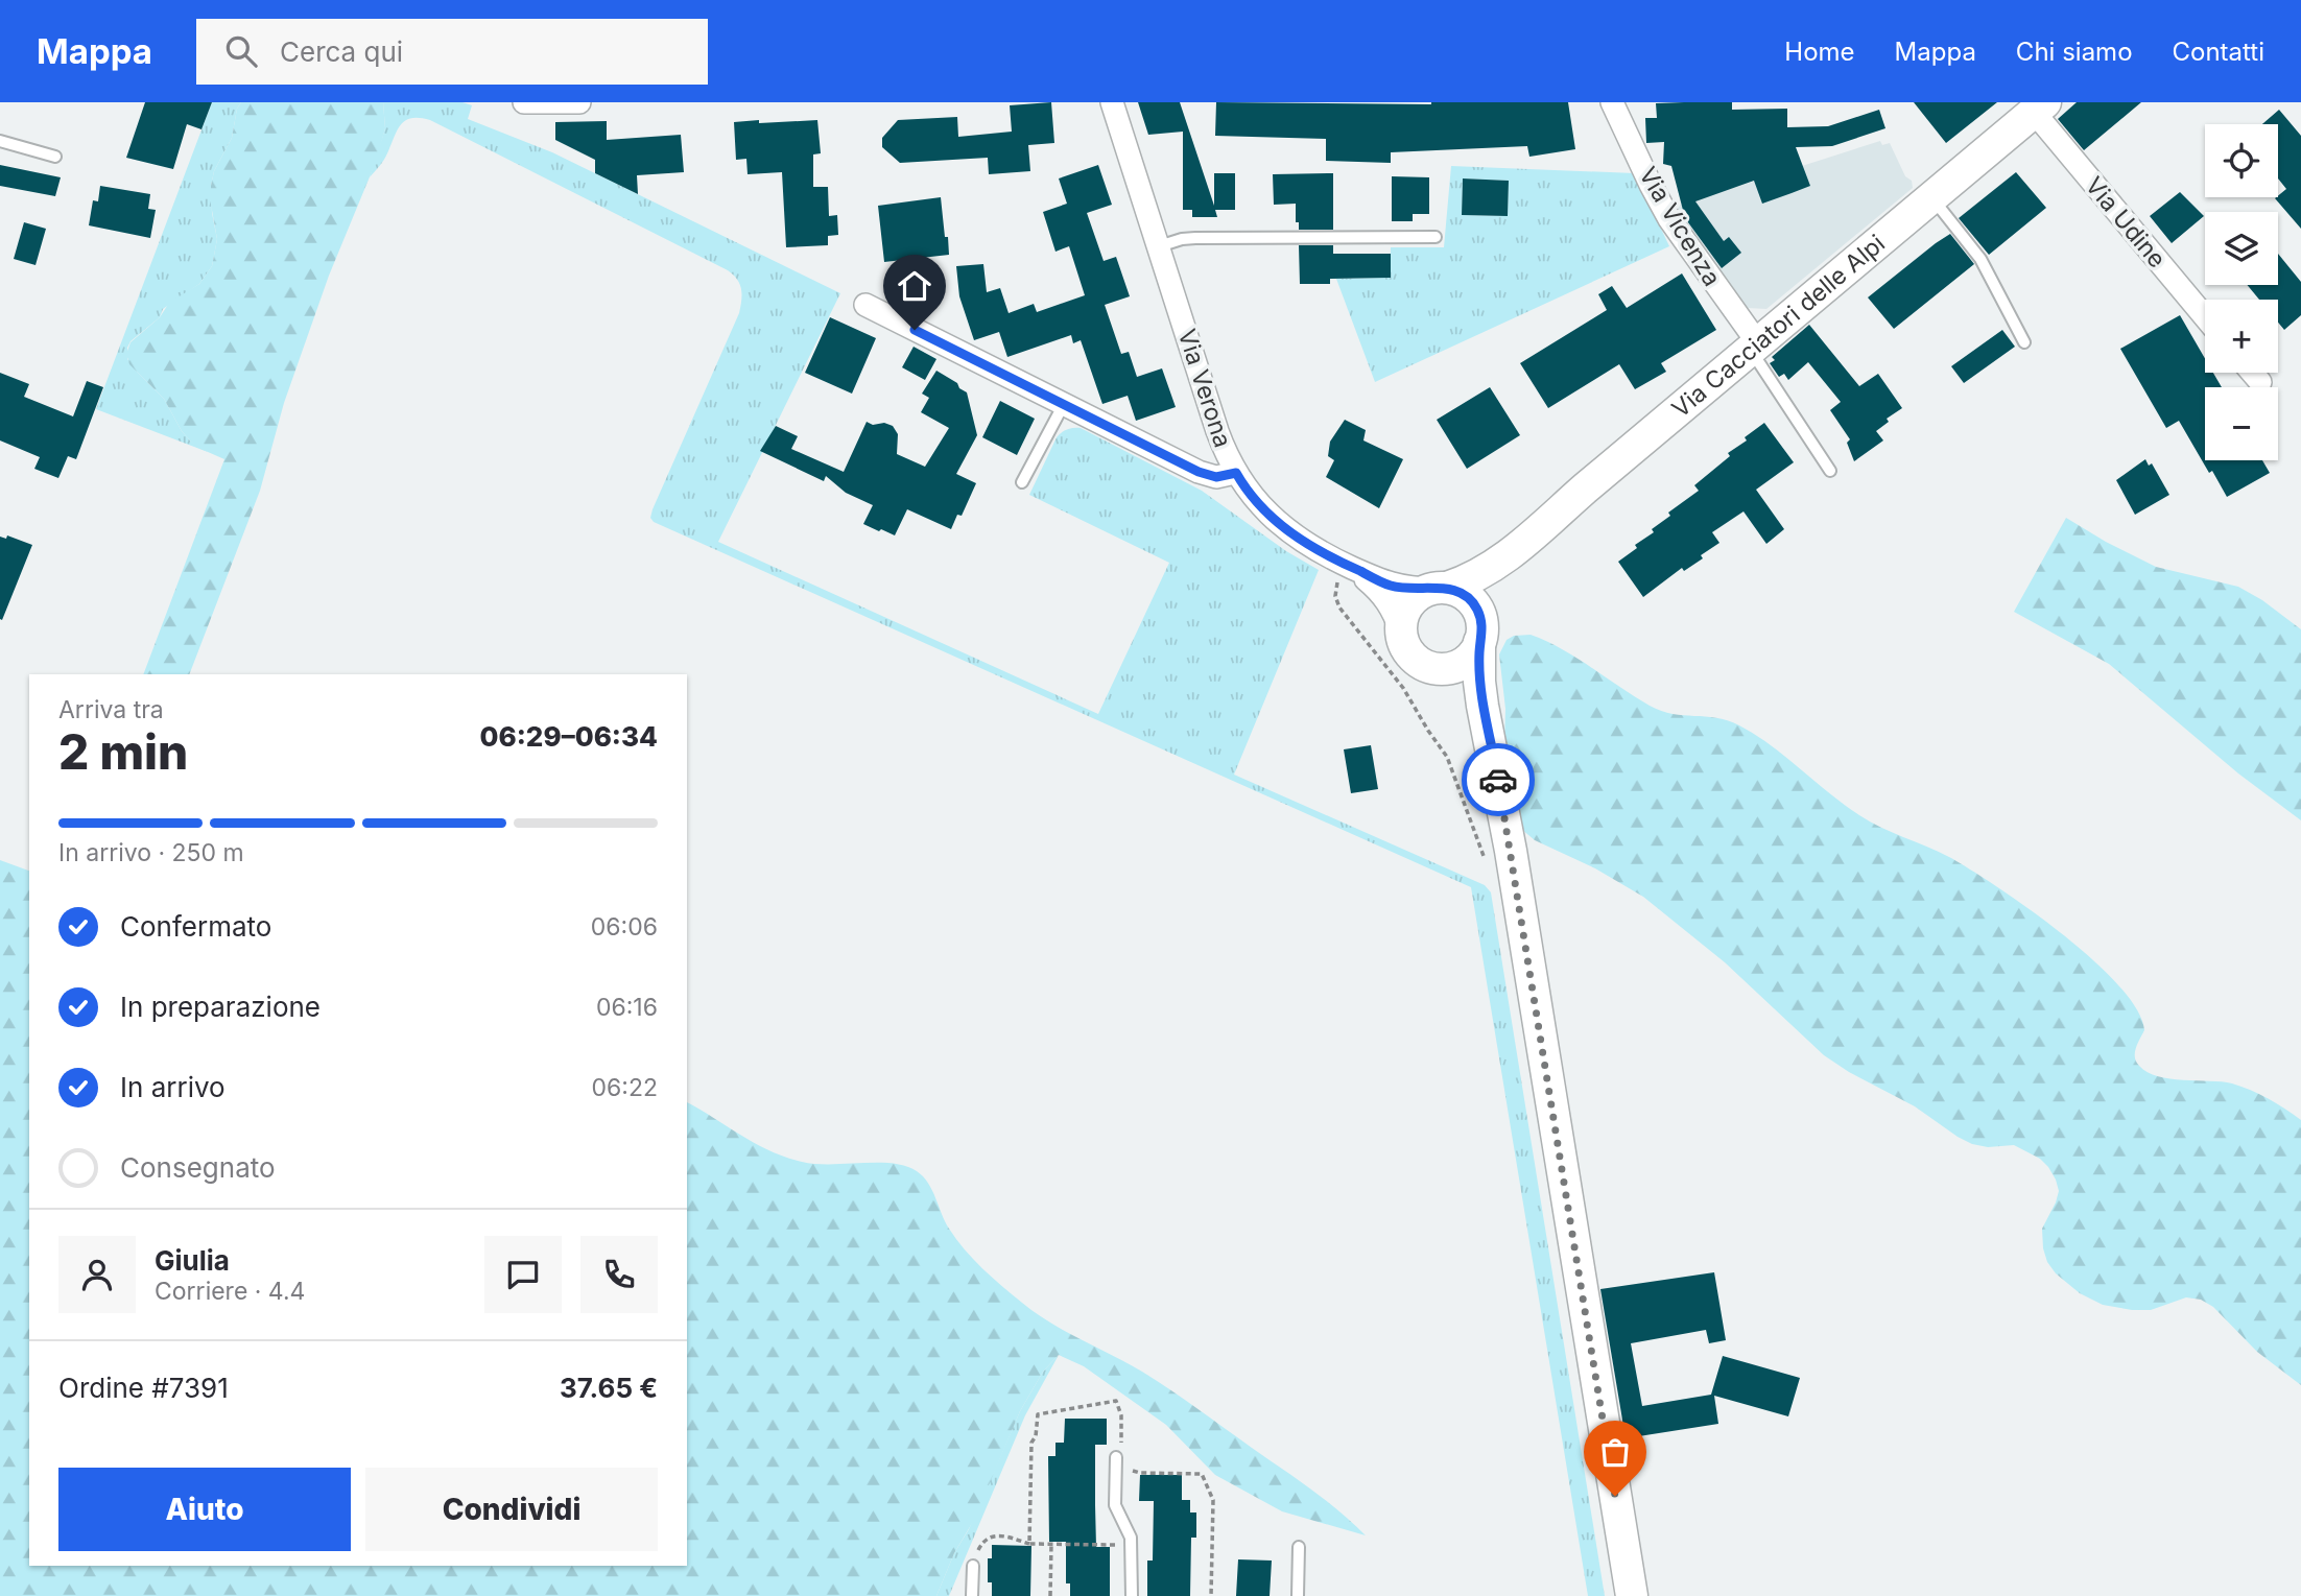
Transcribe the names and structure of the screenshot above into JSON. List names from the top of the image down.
{
  "streets": {
    "street": [
      "Via Udine",
      "Via Vicenza",
      "Via Cacciatori delle Alpi",
      "Via Verona"
    ]
  },
  "crossings": [
    ["Via Udine", "Via Cacciatori delle Alpi"],
    ["Via Vicenza", "Via Cacciatori delle Alpi"],
    ["Via Cacciatori delle Alpi", "Via Verona"]
  ],
  "page": {
    "header": "Mappa",
    "search": "Cerca qui",
    "nav": [
      "Home",
      "Mappa",
      "Chi siamo",
      "Contatti"
    ],
    "map_buttons": ["+", "−"],
    "heading": ["2 min", "Arriva tra", "06:29–06:34"],
    "panel": [
      "Giulia",
      "Corriere · 4.4",
      "Ordine #7391",
      "37.65 €"
    ],
    "bar": "In arrivo · 250 m",
    "list": [
      ["Confermato", "06:06"],
      ["In preparazione", "06:16"],
      ["In arrivo", "06:22"],
      "Consegnato"
    ],
    "buttons": ["Aiuto", "Condividi"]
  }
}
